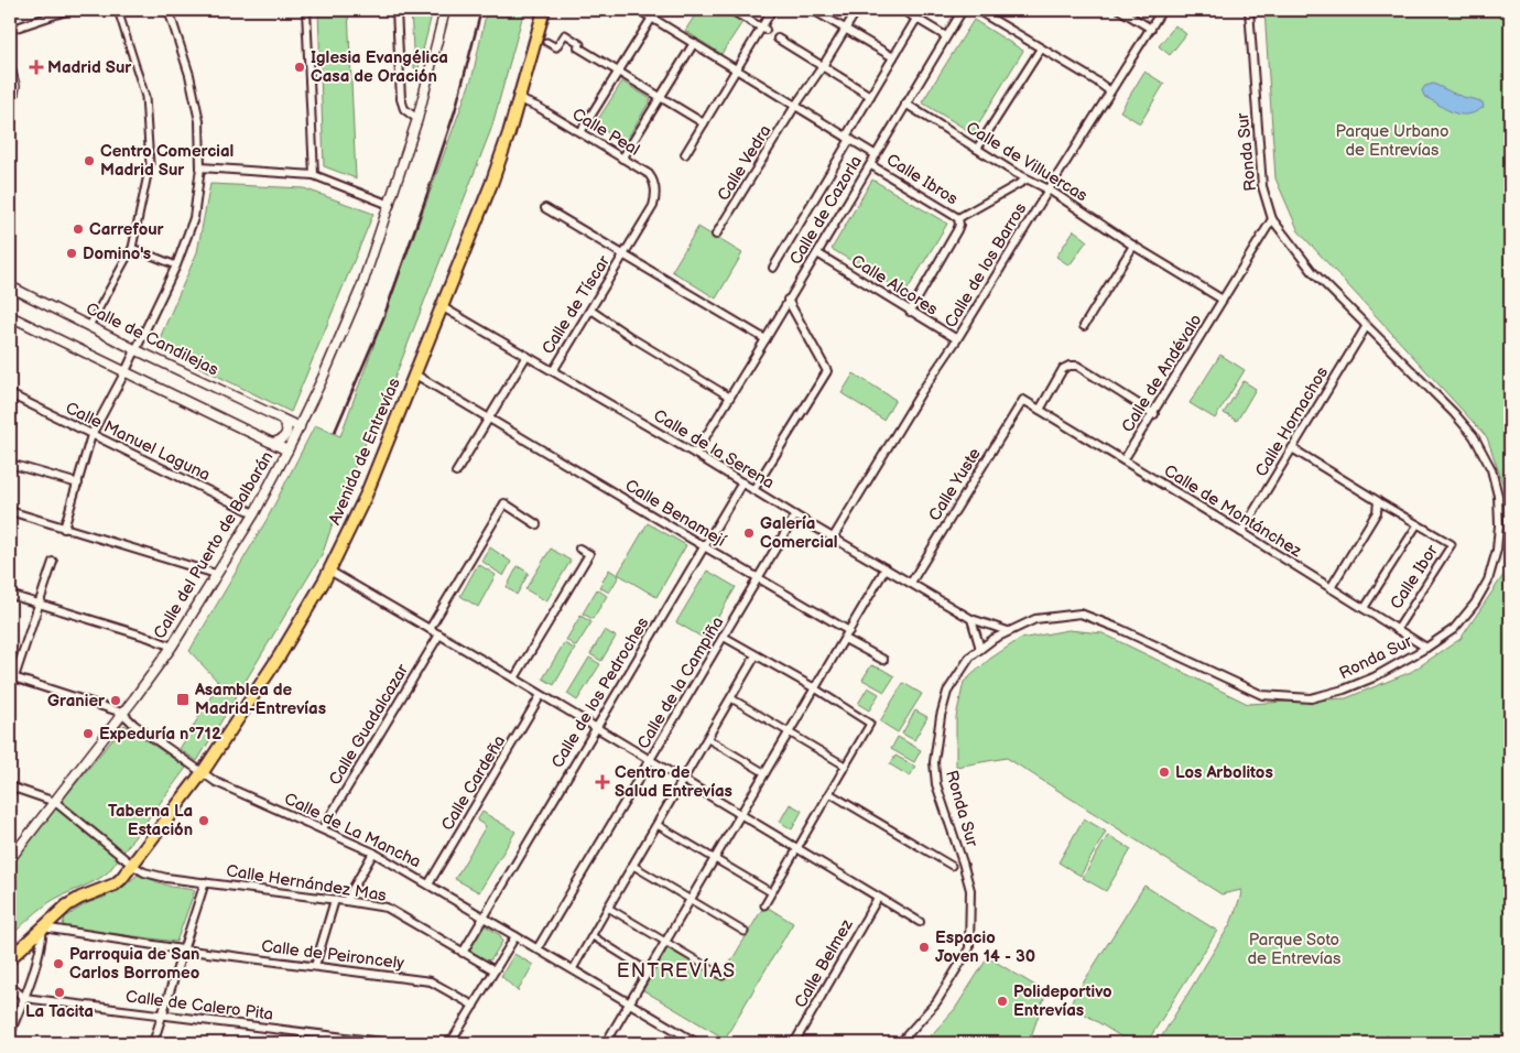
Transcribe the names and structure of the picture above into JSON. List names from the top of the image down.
{
  "streets": {
    "main road": ["Avenida de Entrevías"],
    "street": [
      "Calle Peal",
      "Ronda Sur",
      "Calle de Villuercas",
      "Calle Vedra",
      "Calle Ibros",
      "Calle de Cazorla",
      "Calle de los Barros",
      "Calle Alcores",
      "Calle de Tíscar",
      "Calle de Candilejas",
      "Calle de Andévalo",
      "Calle Hornachos",
      "Calle Manuel Laguna",
      "Calle de la Serena",
      "Calle Yuste",
      "Calle de Montánchez",
      "Calle Benamejí",
      "Calle del Puerto de Balbarán",
      "Calle Ibor",
      "Calle de la Campiña",
      "Calle de los Pedroches",
      "Calle Guadalcazar",
      "Calle Cardeña",
      "Calle de La Mancha",
      "Calle Hernández Mas",
      "Calle de Peironcely",
      "Calle Belmez",
      "Calle de Calero Pita"
    ]
  },
  "crossings": [
    ["Calle Peal", "Calle de Tíscar"],
    ["Calle Peal", "Avenida de Entrevías"],
    ["Ronda Sur", "Calle de Andévalo"],
    ["Ronda Sur", "Calle Hornachos"],
    ["Ronda Sur", "Calle de la Serena"],
    ["Ronda Sur", "Calle de Montánchez"],
    ["Calle de Villuercas", "Calle de Cazorla"],
    ["Calle de Villuercas", "Calle de los Barros"],
    ["Calle de Villuercas", "Calle de Andévalo"],
    ["Calle Ibros", "Calle de Cazorla"],
    ["Calle de Cazorla", "Calle Alcores"],
    ["Calle de Cazorla", "Calle de la Serena"],
    ["Calle de los Barros", "Calle Alcores"],
    ["Calle de los Barros", "Calle de la Serena"],
    ["Calle de Tíscar", "Calle de la Serena"],
    ["Calle de Candilejas", "Calle del Puerto de Balbarán"],
    ["Calle de Andévalo", "Calle de Montánchez"],
    ["Calle Hornachos", "Calle de Montánchez"],
    ["Calle Hornachos", "Calle Ibor"],
    ["Calle Manuel Laguna", "Calle del Puerto de Balbarán"],
    ["Calle de la Serena", "Avenida de Entrevías"],
    ["Calle de la Serena", "Calle Yuste"],
    ["Calle de la Serena", "Calle de la Campiña"],
    ["Calle de la Serena", "Calle de los Pedroches"],
    ["Avenida de Entrevías", "Calle Benamejí"],
    ["Avenida de Entrevías", "Calle de La Mancha"],
    ["Avenida de Entrevías", "Calle Hernández Mas"],
    ["Avenida de Entrevías", "Calle de Peironcely"],
    ["Calle Yuste", "Calle de Montánchez"],
    ["Calle de Montánchez", "Calle Ibor"],
    ["Calle Benamejí", "Calle de la Campiña"],
    ["Calle Benamejí", "Calle de los Pedroches"],
    ["Calle del Puerto de Balbarán", "Calle de La Mancha"],
    ["Calle del Puerto de Balbarán", "Calle Hernández Mas"],
    ["Calle de la Campiña", "Calle de La Mancha"],
    ["Calle de los Pedroches", "Calle de La Mancha"],
    ["Calle de los Pedroches", "Calle Hernández Mas"],
    ["Calle Guadalcazar", "Calle de La Mancha"],
    ["Calle Cardeña", "Calle de La Mancha"]
  ],
  "districts": ["ENTREVÍAS"],
  "parks": ["Parque Urbano de Entrevías", "Parque Soto de Entrevías"],
  "places": {
    "health": ["Madrid Sur", "Centro de Salud Entrevías"],
    "other": [
      "Iglesia Evangélica Casa de Oración",
      "Centro Comercial Madrid Sur",
      "Carrefour",
      "Domino's",
      "Galería Comercial",
      "Granier",
      "Expeduría nº712",
      "Los Arbolitos",
      "Taberna La Estación",
      "Espacio Joven 14 - 30",
      "Parroquia de San Carlos Borromeo",
      "La Tacita",
      "Polideportivo Entrevías"
    ],
    "transit": ["Asamblea de Madrid-Entrevías"]
  }
}
